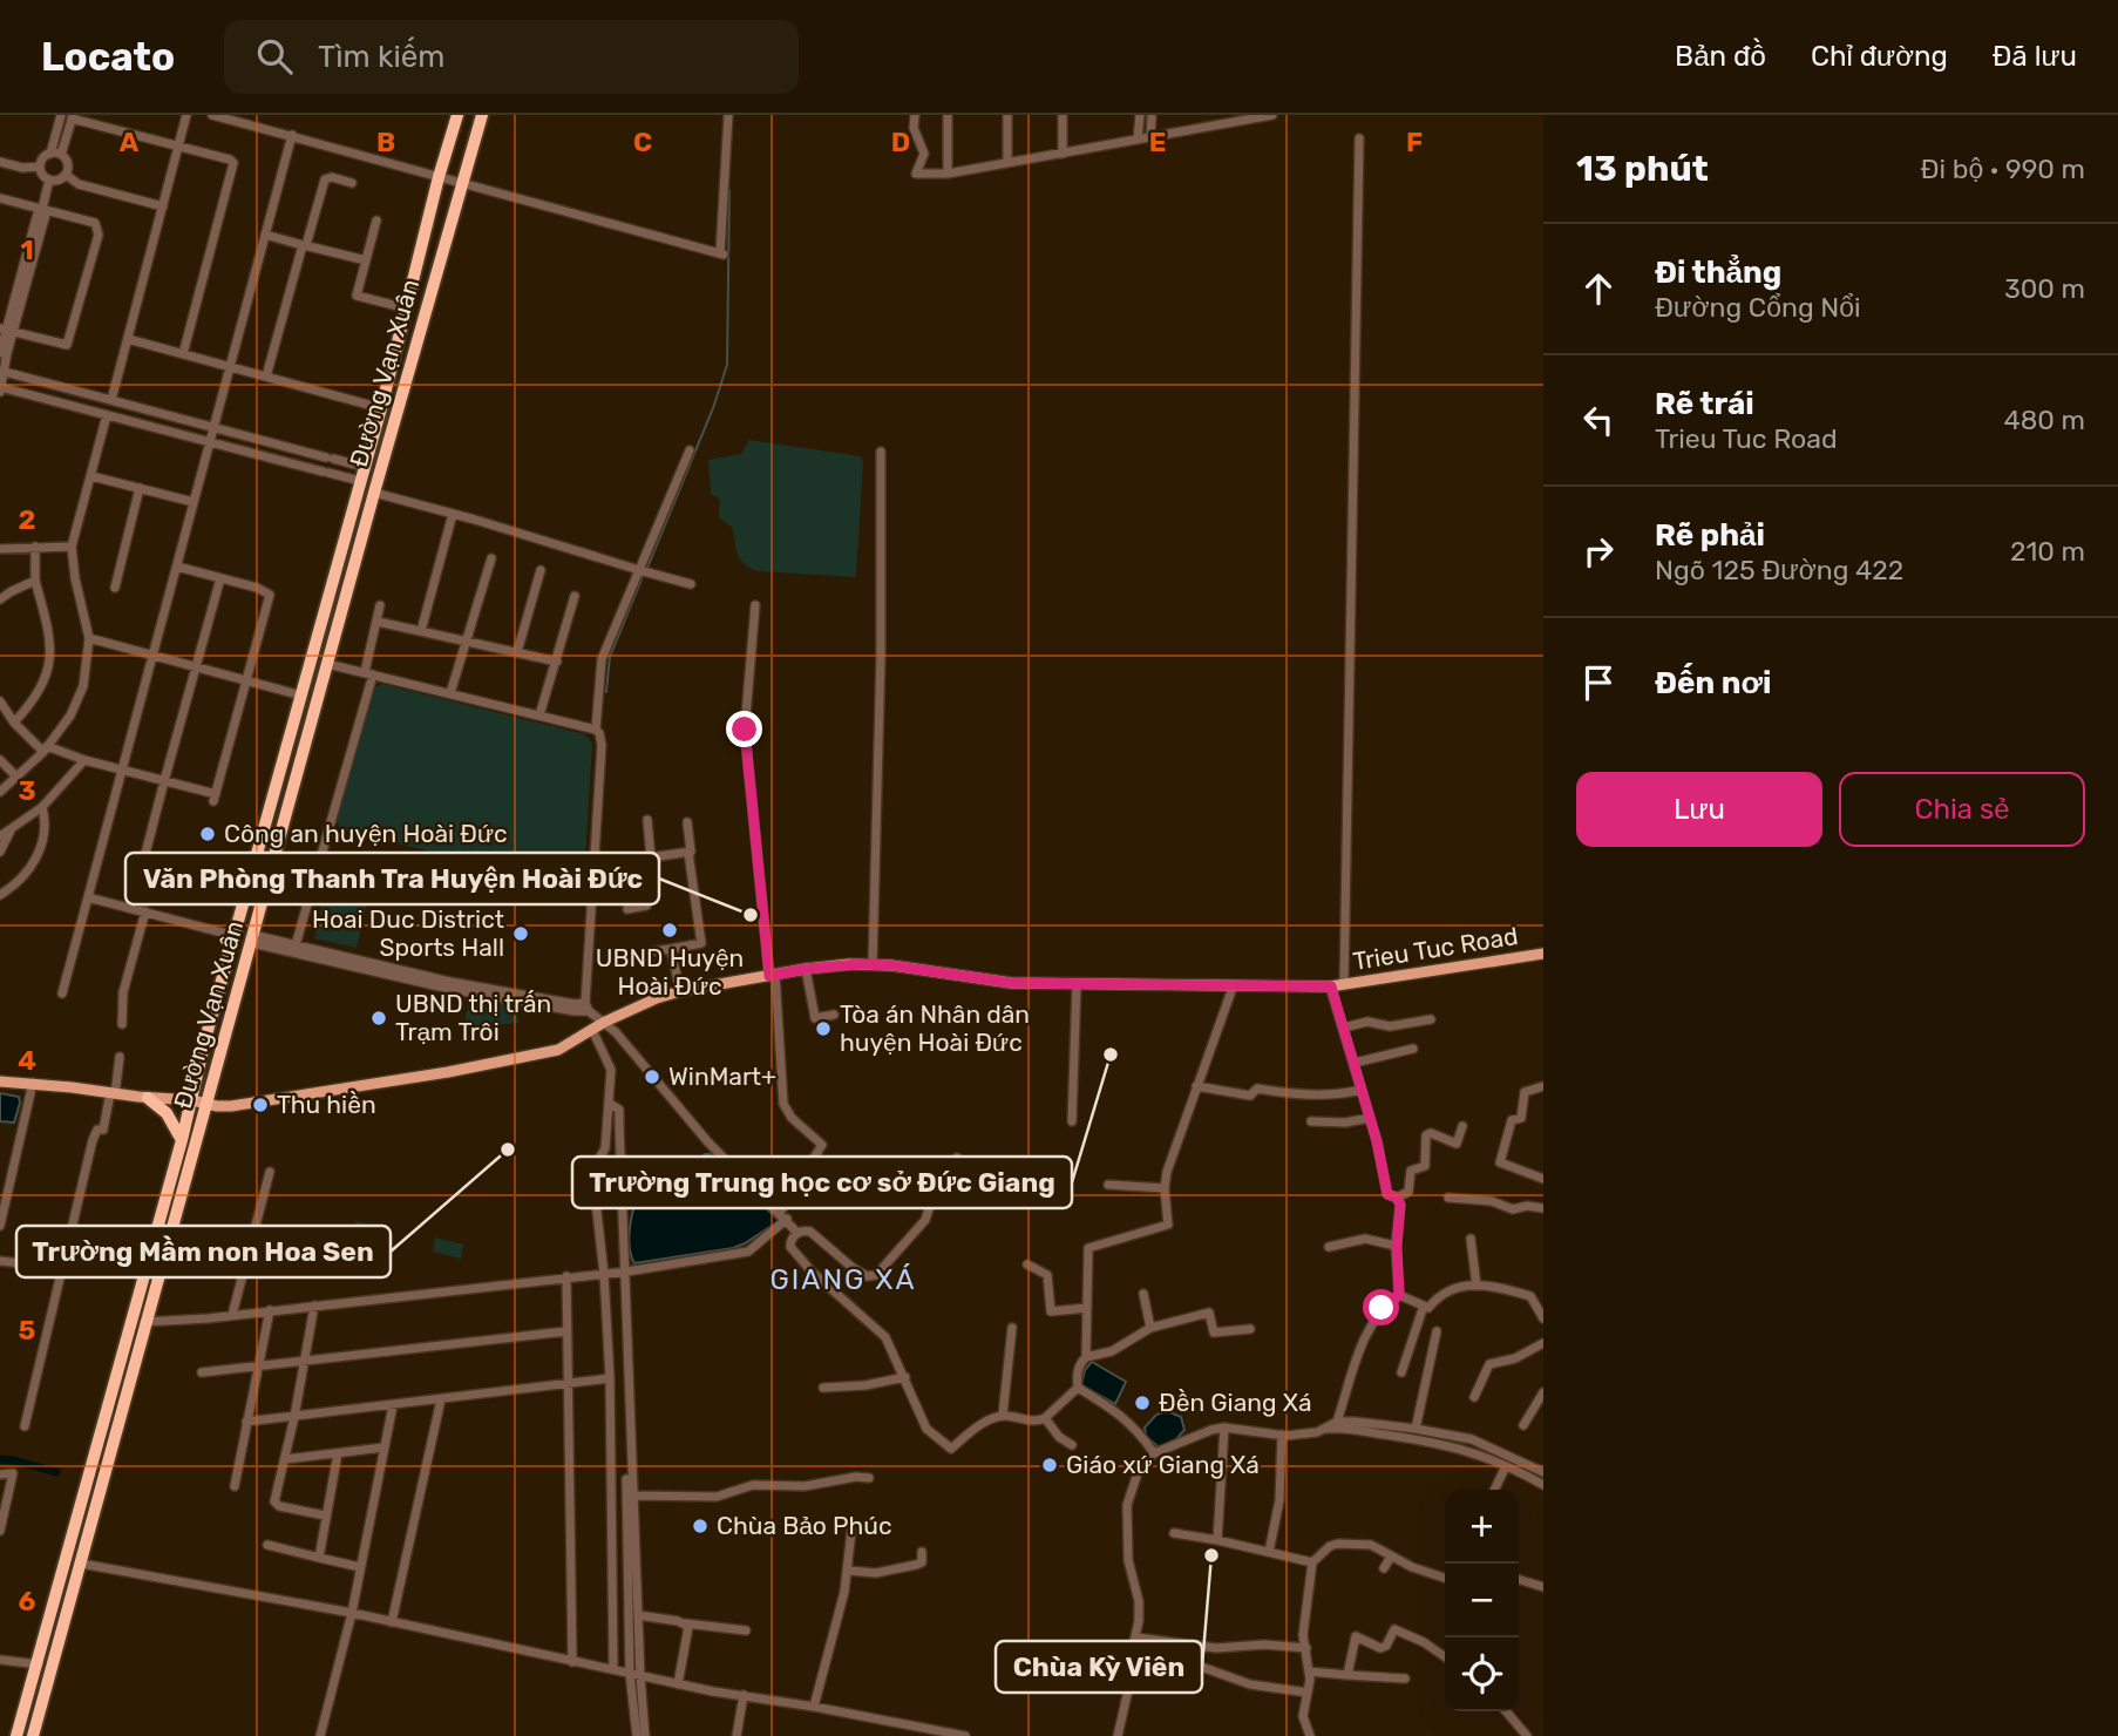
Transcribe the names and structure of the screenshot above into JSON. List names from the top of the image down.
{
  "streets": {
    "highway": ["Đường Vạn Xuân"],
    "main road": ["Trieu Tuc Road"]
  },
  "crossings": [
    ["Đường Vạn Xuân", "Trieu Tuc Road"]
  ],
  "districts": ["GIANG XÁ"],
  "places": [
    "Công an huyện Hoài Đức",
    "Văn Phòng Thanh Tra Huyện Hoài Đức",
    "UBND Huyện Hoài Đức",
    "Hoai Duc District Sports Hall",
    "UBND thị trấn Trạm Trôi",
    "Tòa án Nhân dân huyện Hoài Đức",
    "Trường Trung học cơ sở Đức Giang",
    "WinMart+",
    "Thu hiền",
    "Trường Mầm non Hoa Sen",
    "Đền Giang Xá",
    "Giáo xứ Giang Xá",
    "Chùa Bảo Phúc",
    "Chùa Kỳ Viên"
  ],
  "page": {
    "header": "Locato",
    "search": "Tìm kiếm",
    "nav": ["Bản đồ", "Chỉ đường", "Đã lưu"],
    "heading": ["13 phút", "Đi bộ · 990 m"],
    "list": [
      ["Đi thẳng", "Đường Cổng Nổi", "300 m"],
      ["Rẽ trái", "Trieu Tuc Road", "480 m"],
      ["Rẽ phải", "Ngõ 125 Đường 422", "210 m"],
      "Đến nơi"
    ],
    "buttons": ["Lưu", "Chia sẻ"],
    "map_buttons": ["+", "−"]
  },
  "grid": {
    "columns": [
      "A",
      "B",
      "C",
      "D",
      "E",
      "F"
    ],
    "rows": [
      "1",
      "2",
      "3",
      "4",
      "5",
      "6"
    ]
  }
}
